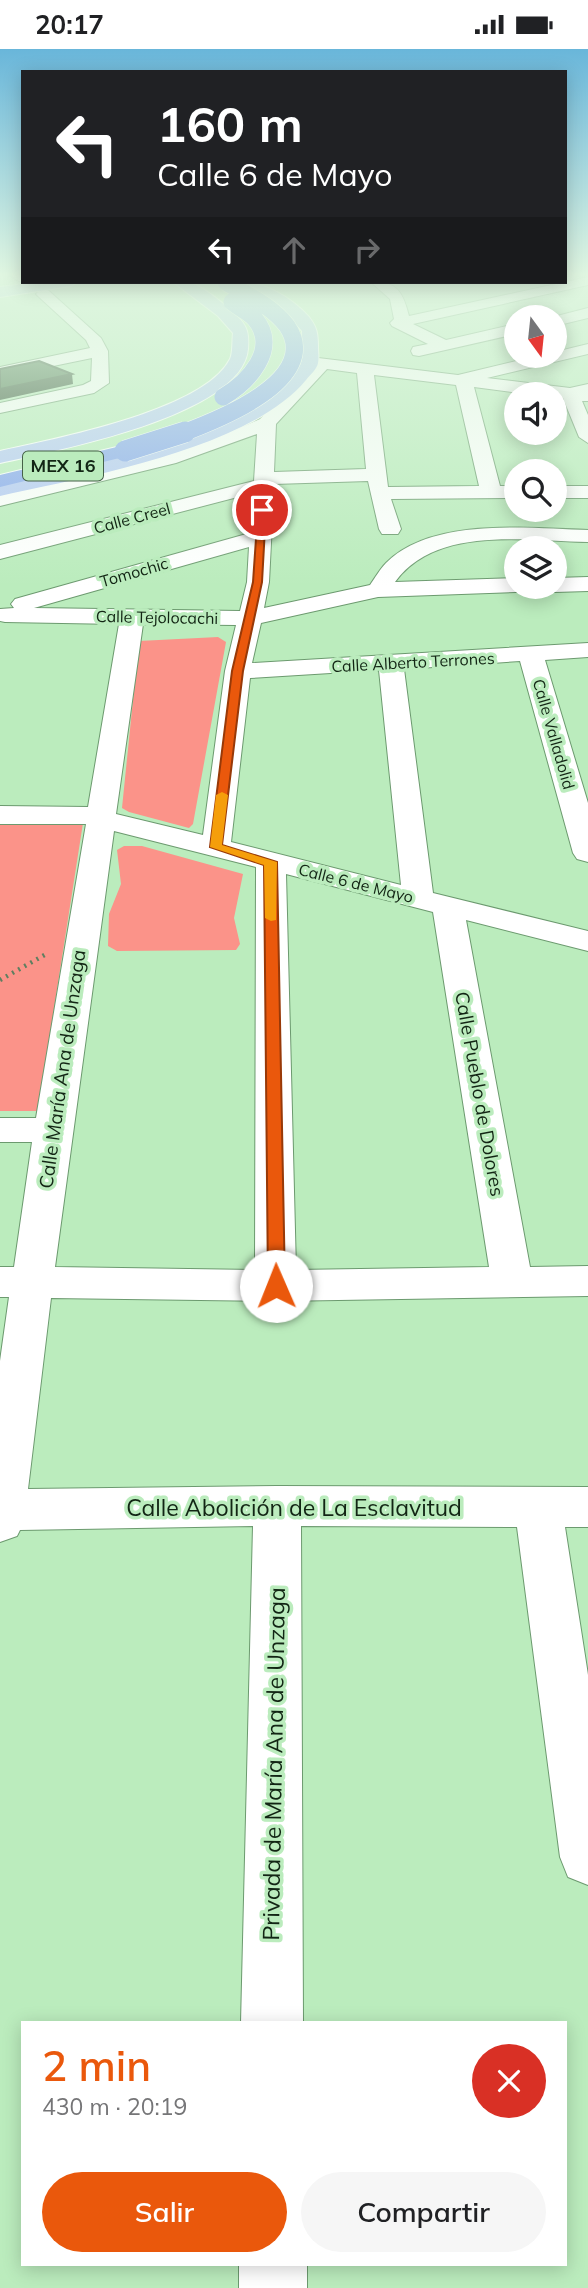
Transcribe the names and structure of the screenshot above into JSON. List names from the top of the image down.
{
  "streets": {
    "highway": ["MEX 16"],
    "street": [
      "Calle Creel",
      "Tomochic",
      "Calle Tejolocachi",
      "Calle Alberto Terrones",
      "Calle Valladolid",
      "Calle 6 de Mayo",
      "Calle María Ana de Unzaga",
      "Calle Pueblo de Dolores",
      "Calle Abolición de La Esclavitud",
      "Privada de María Ana de Unzaga"
    ]
  },
  "crossings": [
    ["Tomochic", "Calle Tejolocachi"],
    ["Calle Tejolocachi", "Calle María Ana de Unzaga"],
    ["Calle Alberto Terrones", "Calle Valladolid"],
    ["Calle Alberto Terrones", "Calle Pueblo de Dolores"],
    ["Calle 6 de Mayo", "Calle María Ana de Unzaga"],
    ["Calle 6 de Mayo", "Calle Pueblo de Dolores"],
    ["Calle María Ana de Unzaga", "Calle Abolición de La Esclavitud"],
    ["Calle Abolición de La Esclavitud", "Privada de María Ana de Unzaga"]
  ],
  "north": "bottom",
  "page": {
    "status": "20:17",
    "turn": ["160 m", "Calle 6 de Mayo"],
    "heading": ["2 min", "430 m · 20:19"],
    "buttons": ["Salir", "Compartir"]
  }
}
